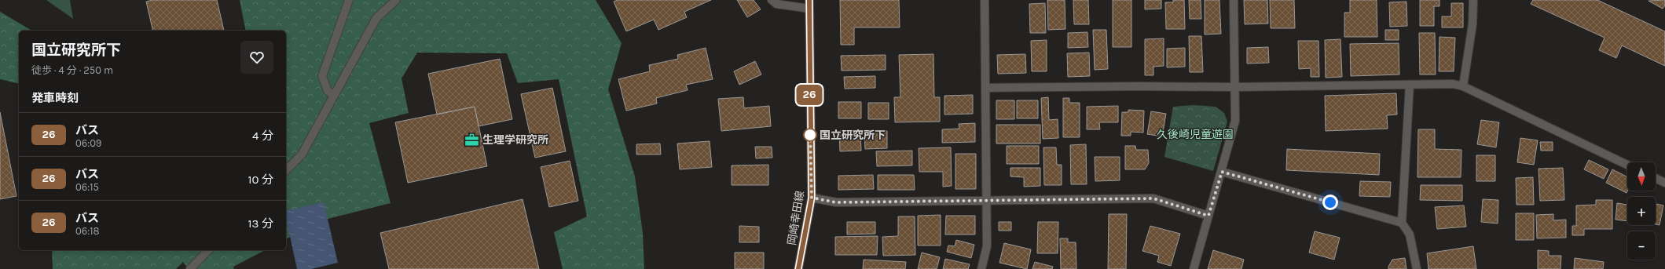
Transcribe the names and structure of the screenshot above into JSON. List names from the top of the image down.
{
  "streets": {
    "main road": ["岡崎幸田線"]
  },
  "parks": ["久後崎児童遊園"],
  "places": {
    "other": ["国立研究所下"],
    "office": ["生理学研究所"]
  },
  "lines": ["bus line 26"],
  "north": "bottom",
  "page": {
    "on_map": "26",
    "heading": [
      ["国立研究所下", "徒歩 · 4 分 · 250 m"],
      "発車時刻"
    ],
    "list": [
      {
        "mark": "26",
        "name": "バス",
        "note": "06:09",
        "value": "4 分"
      },
      {
        "mark": "26",
        "name": "バス",
        "note": "06:15",
        "value": "10 分"
      },
      {
        "mark": "26",
        "name": "バス",
        "note": "06:18",
        "value": "13 分"
      }
    ],
    "map_buttons": ["+", "−"]
  }
}
